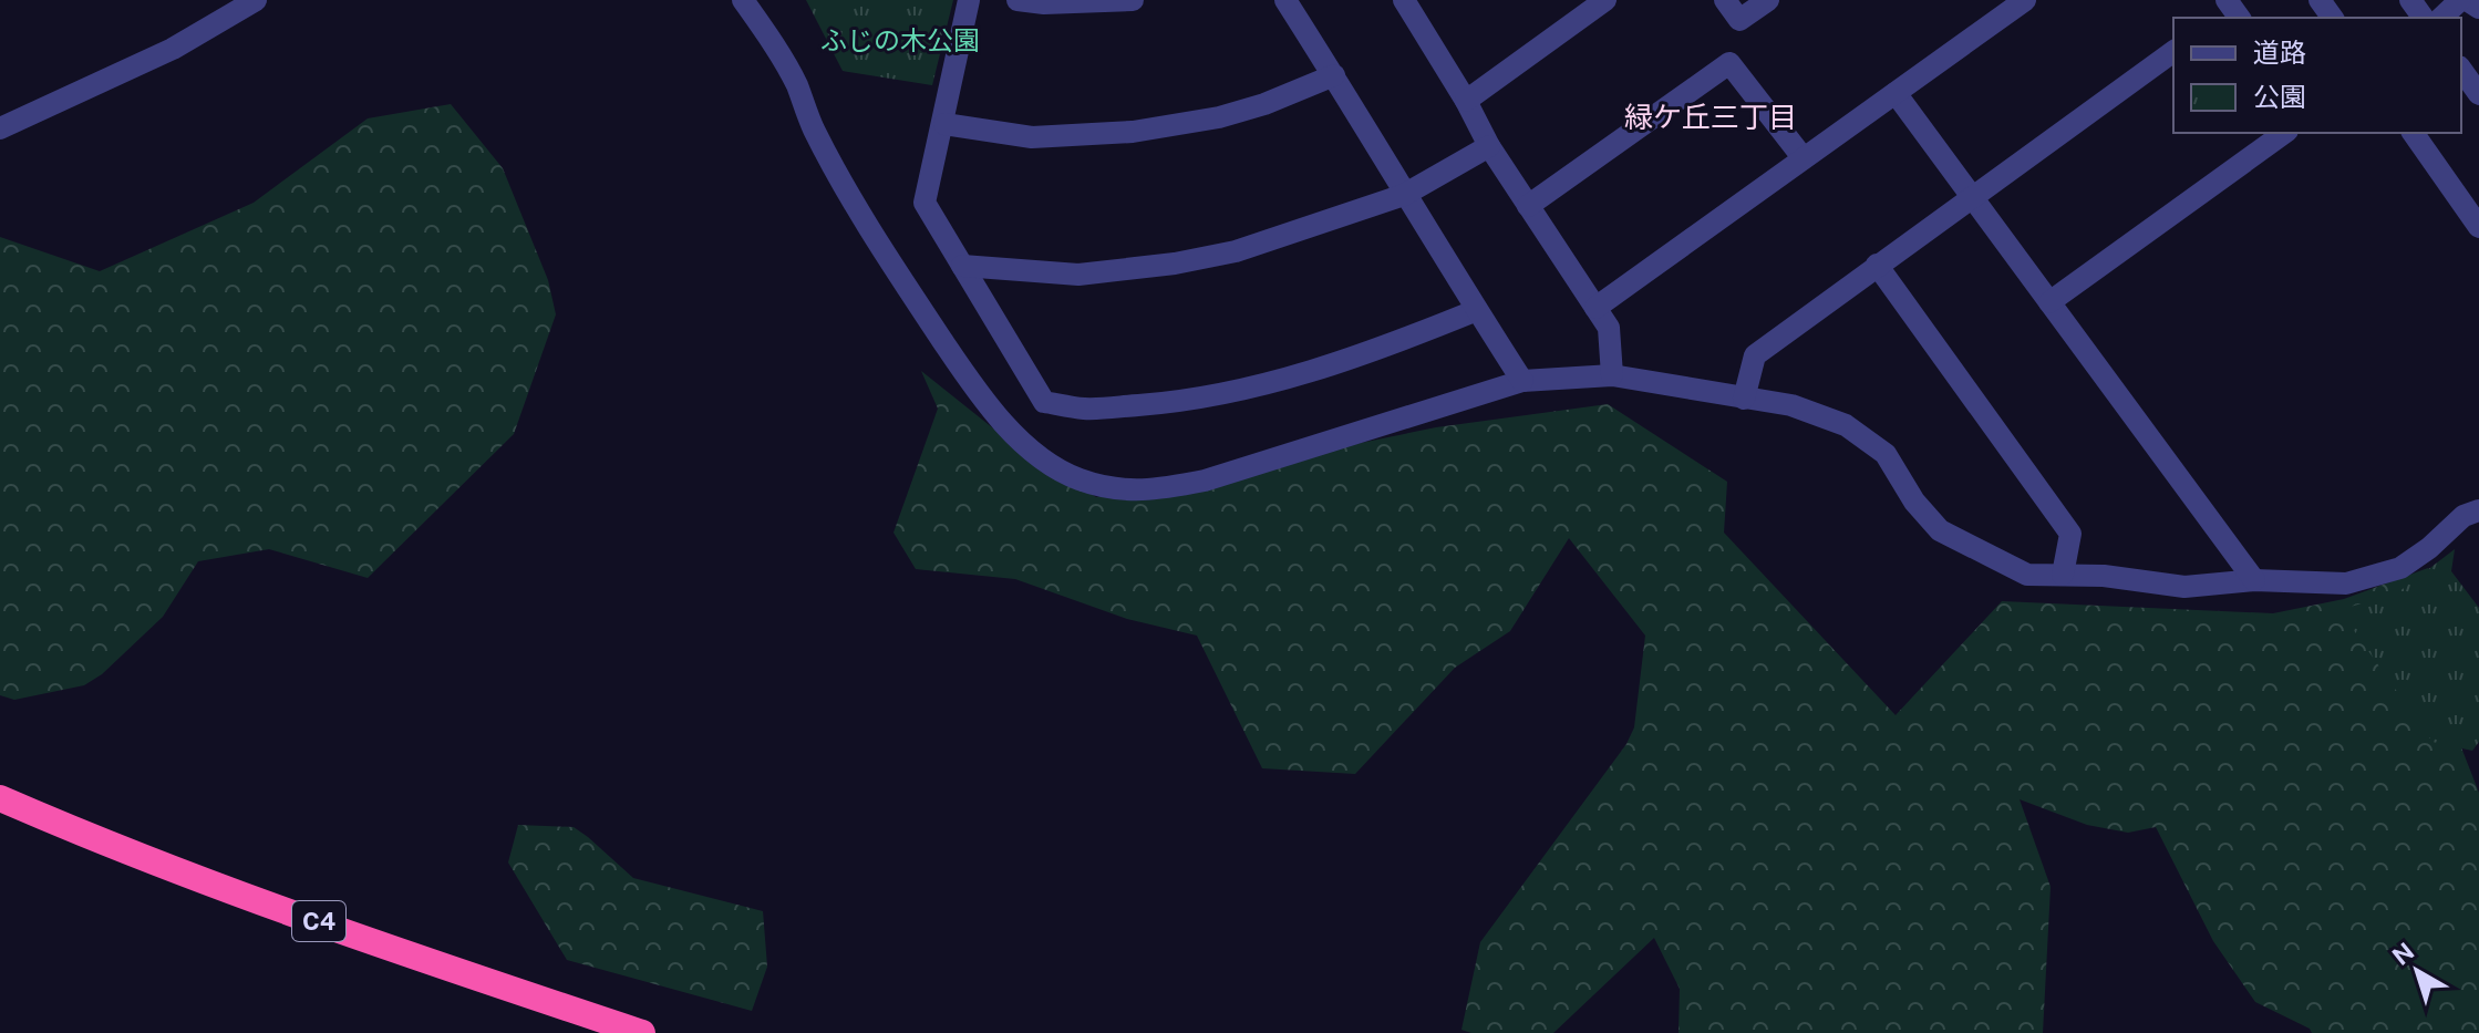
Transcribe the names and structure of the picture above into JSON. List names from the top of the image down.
{
  "streets": {
    "highway": ["C4"]
  },
  "districts": ["緑ケ丘三丁目"],
  "parks": ["ふじの木公園"],
  "legend": ["道路", "公園"],
  "north": "top left"
}
